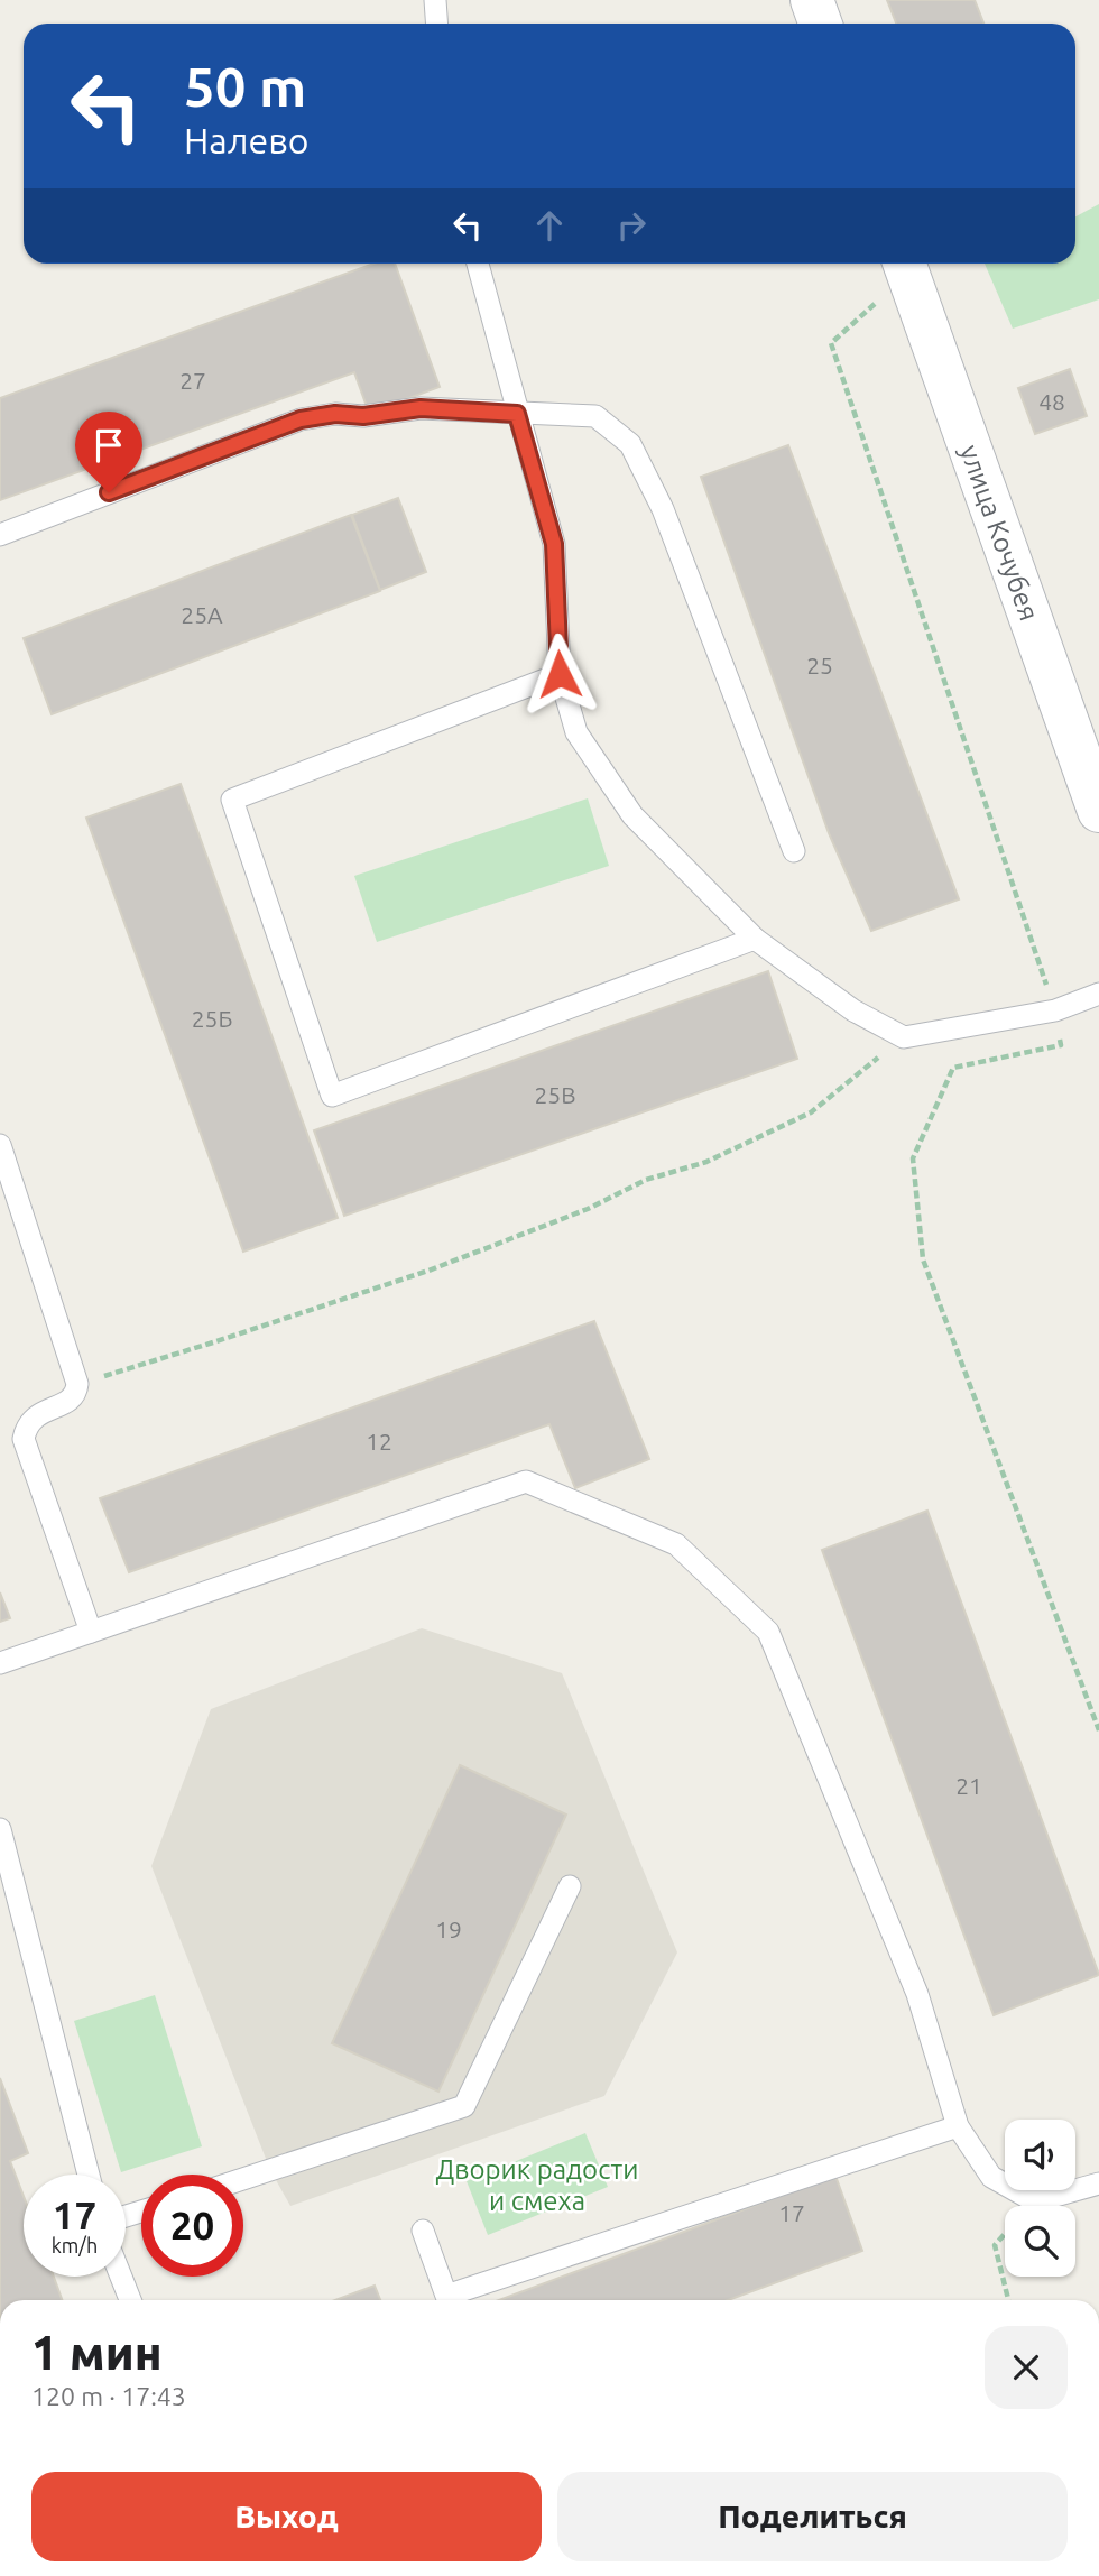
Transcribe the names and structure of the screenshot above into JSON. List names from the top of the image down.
{
  "streets": {
    "street": ["улица Кочубея"]
  },
  "parks": ["Дворик радости и смеха"],
  "house_numbers": [
    "27",
    "48",
    "25А",
    "25",
    "25Б",
    "25В",
    "12",
    "21",
    "19",
    "17"
  ],
  "page": {
    "turn": ["50 m", "Налево"],
    "speed": "17 km/h",
    "limit": "20",
    "heading": ["1 мин", "120 m · 17:43"],
    "buttons": ["Выход", "Поделиться"]
  }
}
